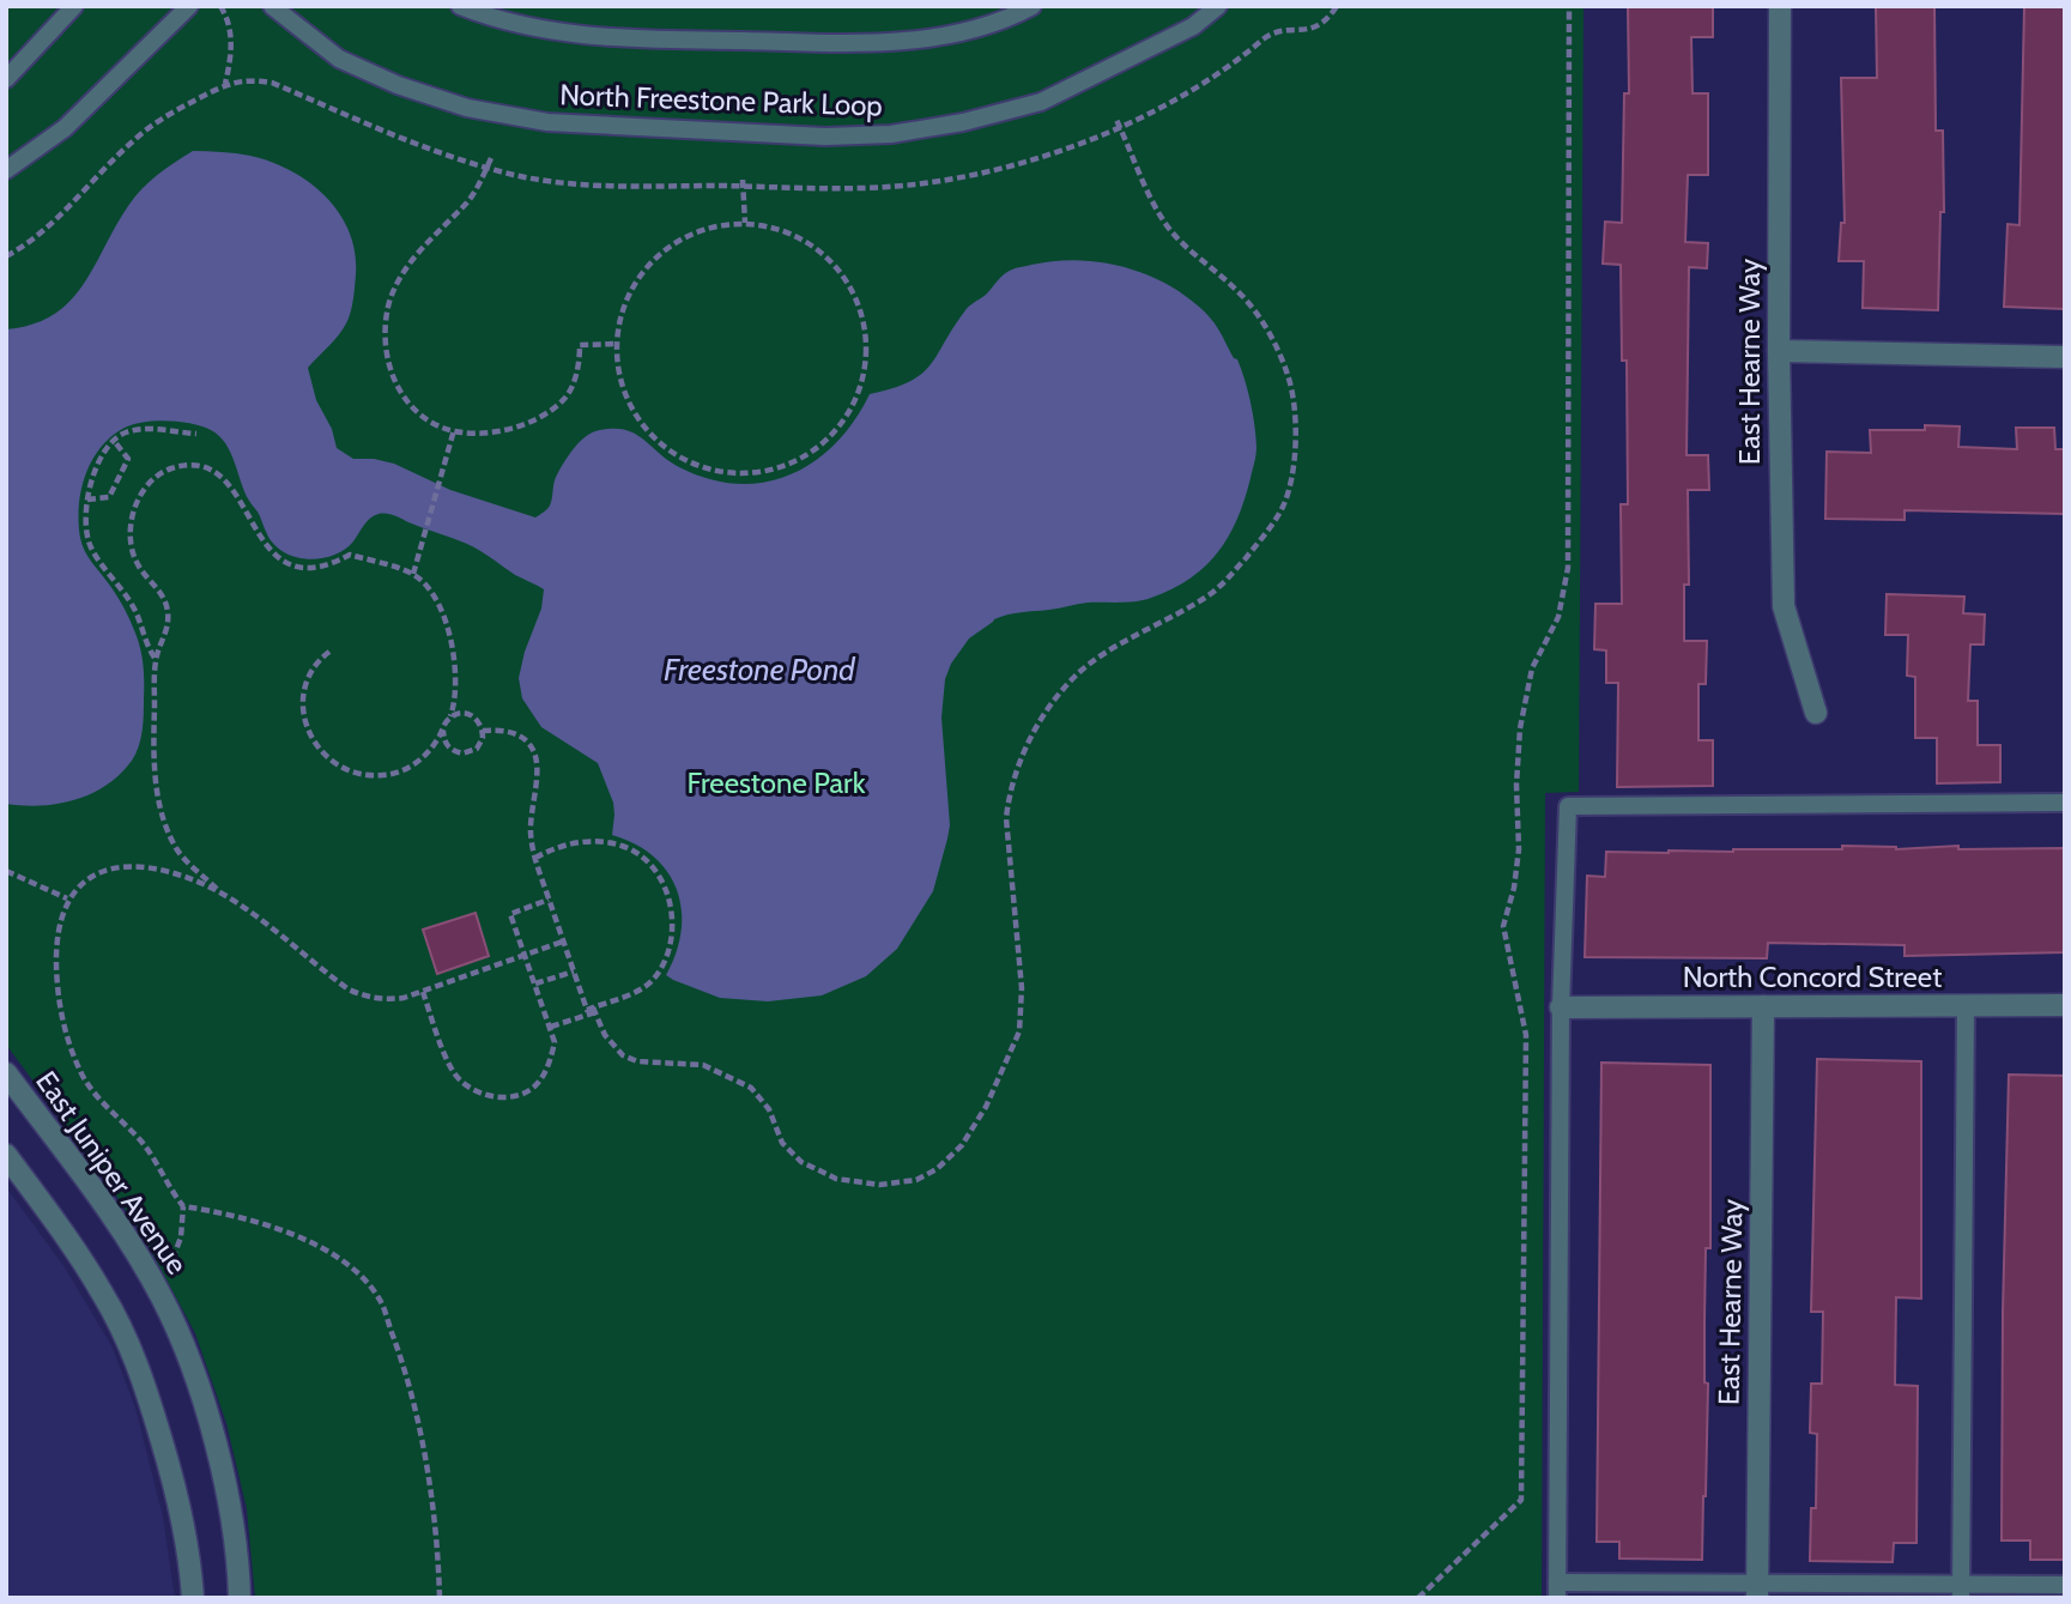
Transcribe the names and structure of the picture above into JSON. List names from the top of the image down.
{
  "streets": {
    "street": ["East Hearne Way", "North Concord Street", "East Juniper Avenue"],
    "lane": ["North Freestone Park Loop"]
  },
  "crossings": [
    ["East Hearne Way", "North Concord Street"]
  ],
  "water": ["Freestone Pond"],
  "parks": ["Freestone Park"]
}
